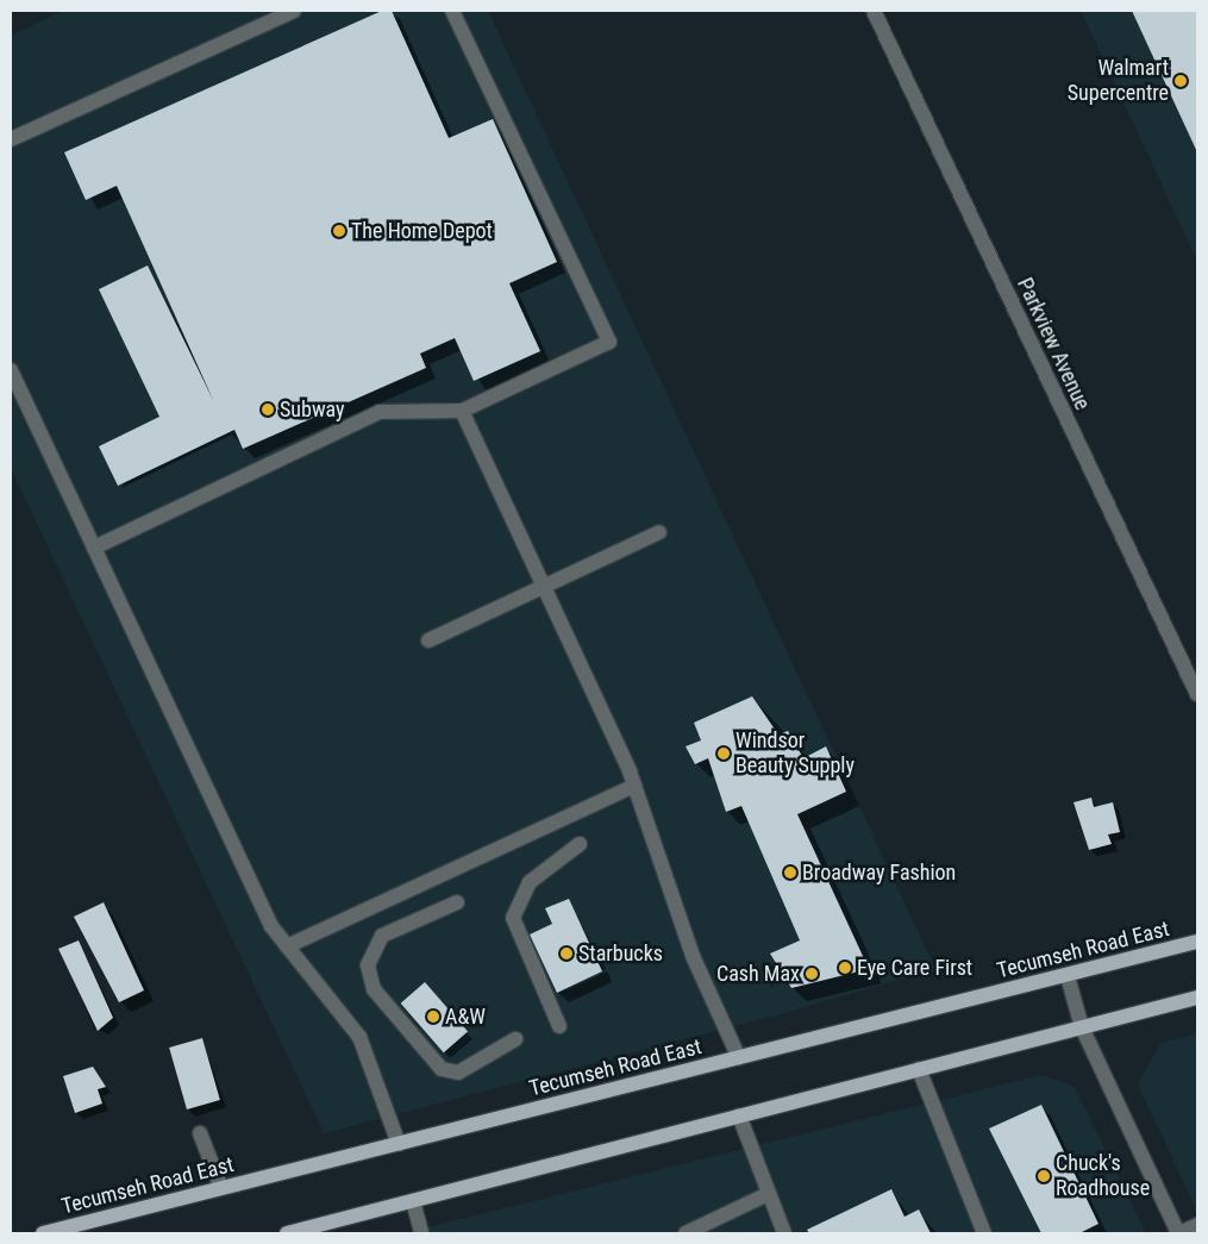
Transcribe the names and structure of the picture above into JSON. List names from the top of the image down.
{
  "streets": {
    "main road": ["Tecumseh Road East"],
    "street": ["Parkview Avenue"]
  },
  "places": [
    "Walmart Supercentre",
    "The Home Depot",
    "Subway",
    "Windsor Beauty Supply",
    "Broadway Fashion",
    "Starbucks",
    "Eye Care First",
    "Cash Max",
    "A&W",
    "Chuck's Roadhouse"
  ]
}
